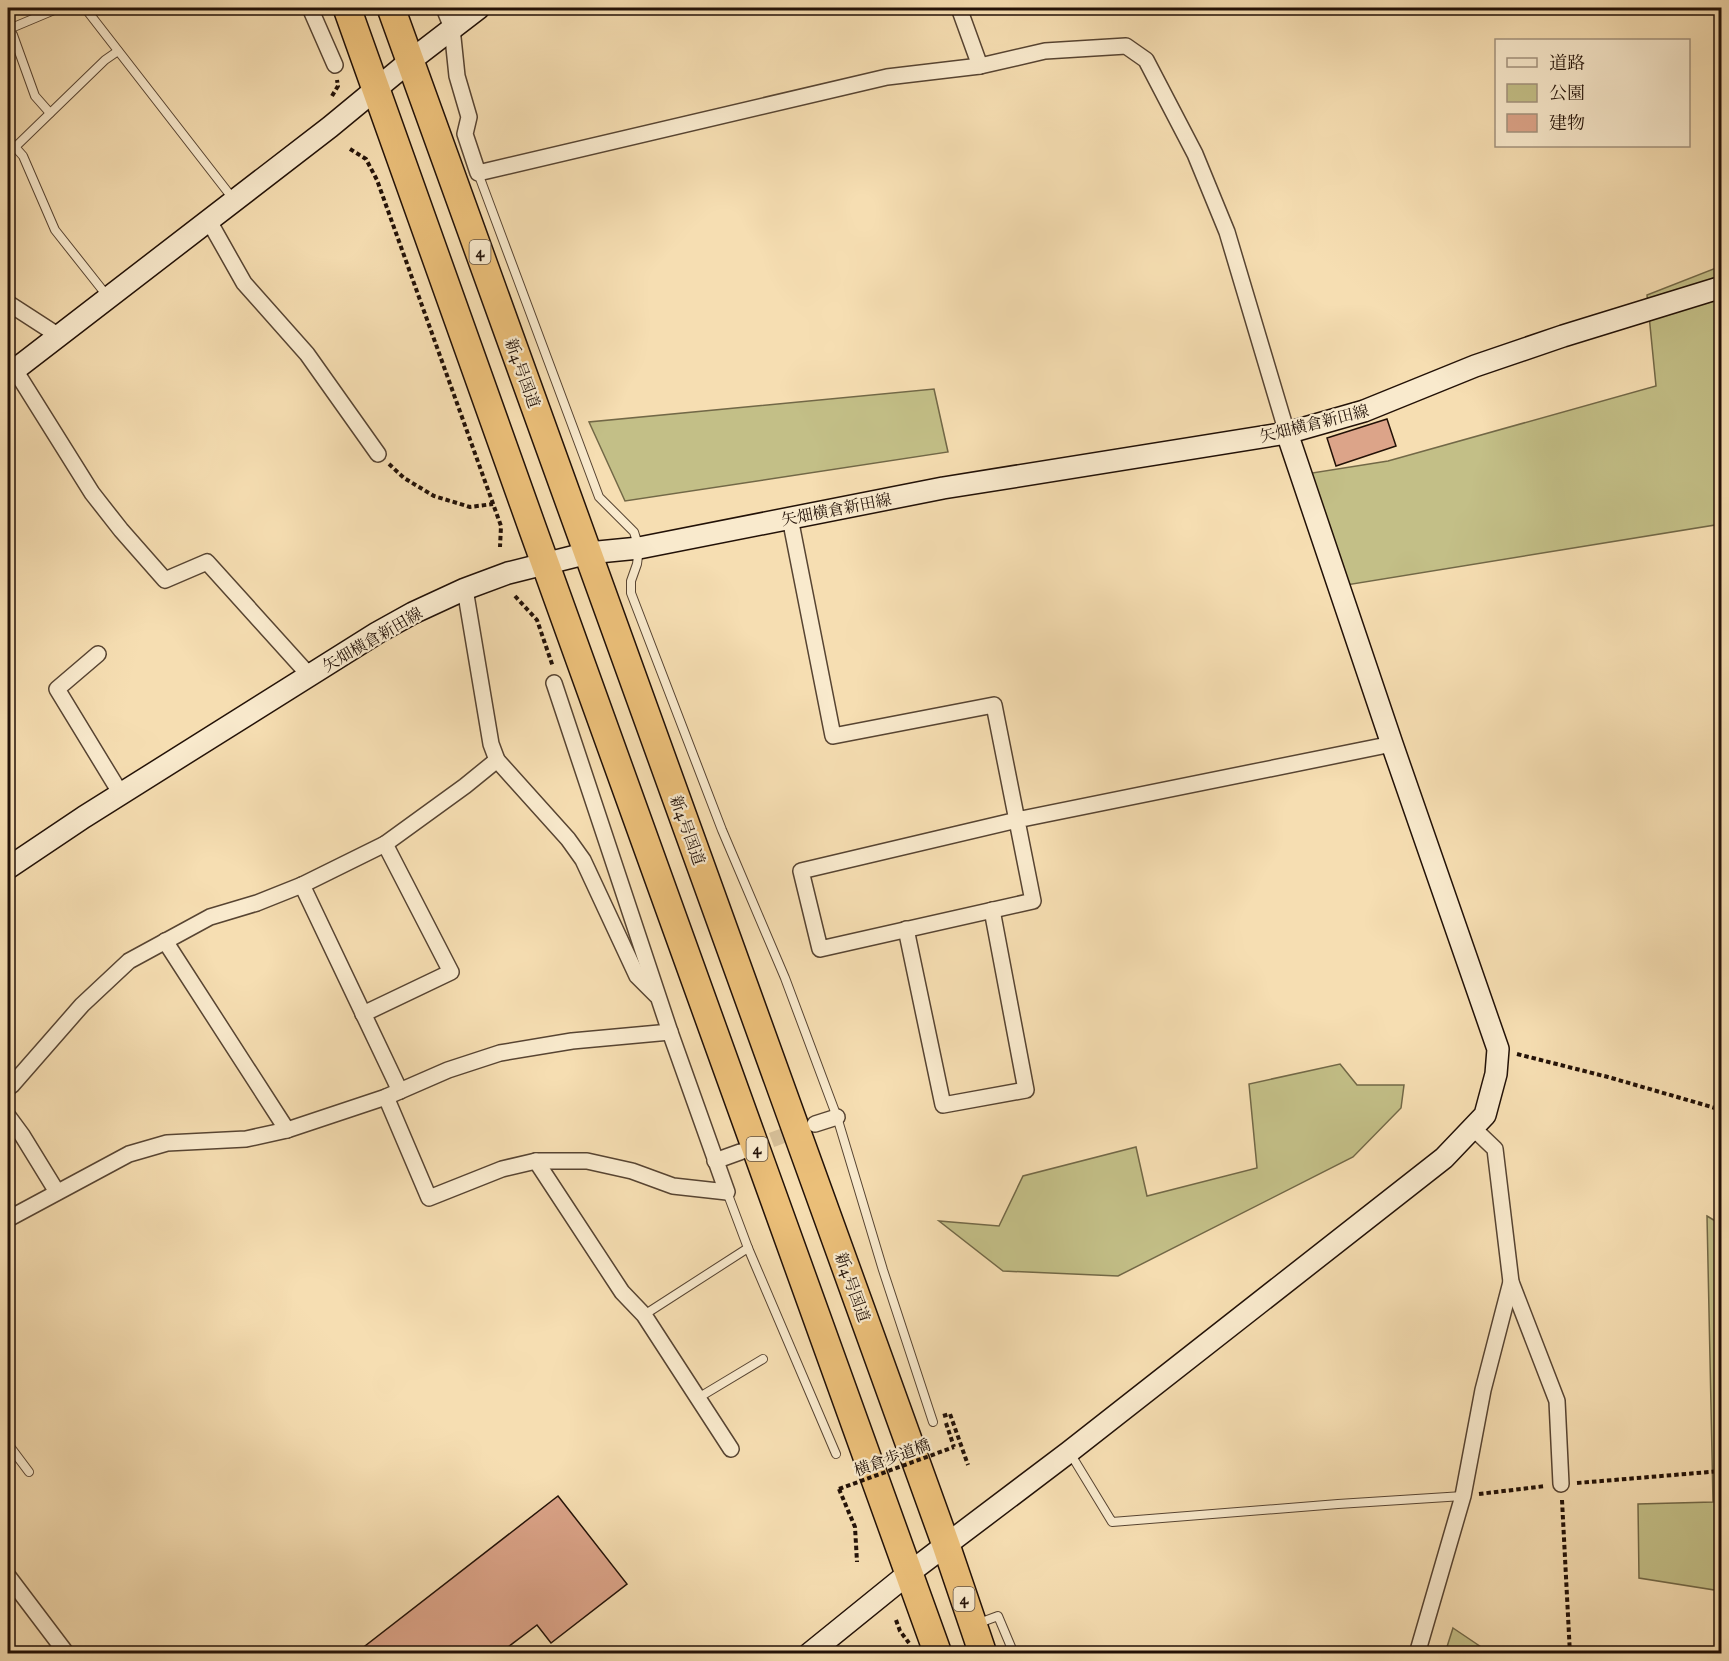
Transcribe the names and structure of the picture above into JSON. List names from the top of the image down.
{
  "streets": {
    "highway": ["4", "新4号国道"],
    "street": ["矢畑横倉新田線"],
    "path": ["横倉歩道橋"]
  },
  "crossings": [
    ["4", "矢畑横倉新田線"],
    ["新4号国道", "矢畑横倉新田線"]
  ],
  "legend": ["道路", "公園", "建物"]
}
